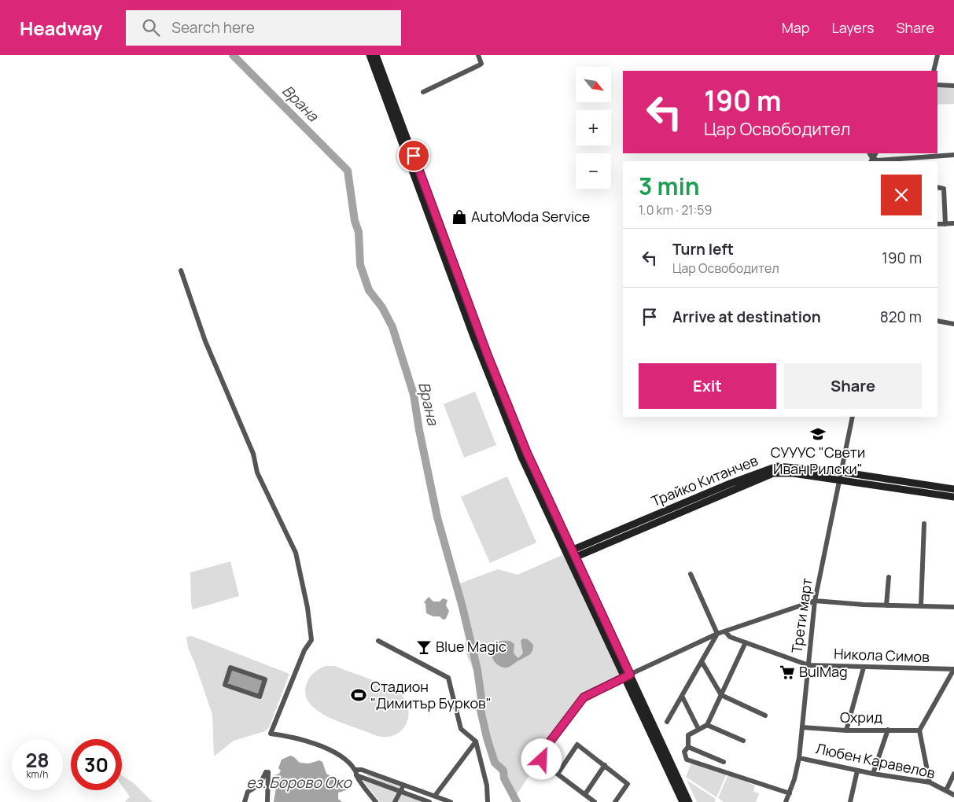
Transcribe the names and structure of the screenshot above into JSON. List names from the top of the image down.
{
  "streets": {
    "street": [
      "Трайко Китанчев",
      "Трети март",
      "Никола Симов",
      "Охрид",
      "Любен Каравелов"
    ]
  },
  "crossings": [
    ["Трайко Китанчев", "Трети март"],
    ["Трети март", "Никола Симов"],
    ["Трети март", "Охрид"],
    ["Трети март", "Любен Каравелов"]
  ],
  "water": ["Врана", "ез. Борово Око"],
  "places": {
    "shop": ["AutoModa Service"],
    "school or university": ["СУУУС \"Свети Иван Рилски\""],
    "bar": ["Blue Magic"],
    "supermarket": ["BulMag"],
    "sports": ["Стадион \"Димитър Бурков\""]
  },
  "north": "bottom right",
  "page": {
    "header": "Headway",
    "search": "Search here",
    "nav": ["Map", "Layers", "Share"],
    "map_buttons": ["+", "−"],
    "turn": ["190 m", "Цар Освободител"],
    "heading": ["3 min", "1.0 km · 21:59"],
    "list": [
      {
        "name": "Turn left",
        "note": "Цар Освободител",
        "value": "190 m"
      },
      {
        "name": "Arrive at destination",
        "value": "820 m"
      }
    ],
    "buttons": ["Exit", "Share"],
    "speed": "28 km/h",
    "limit": "30"
  }
}
